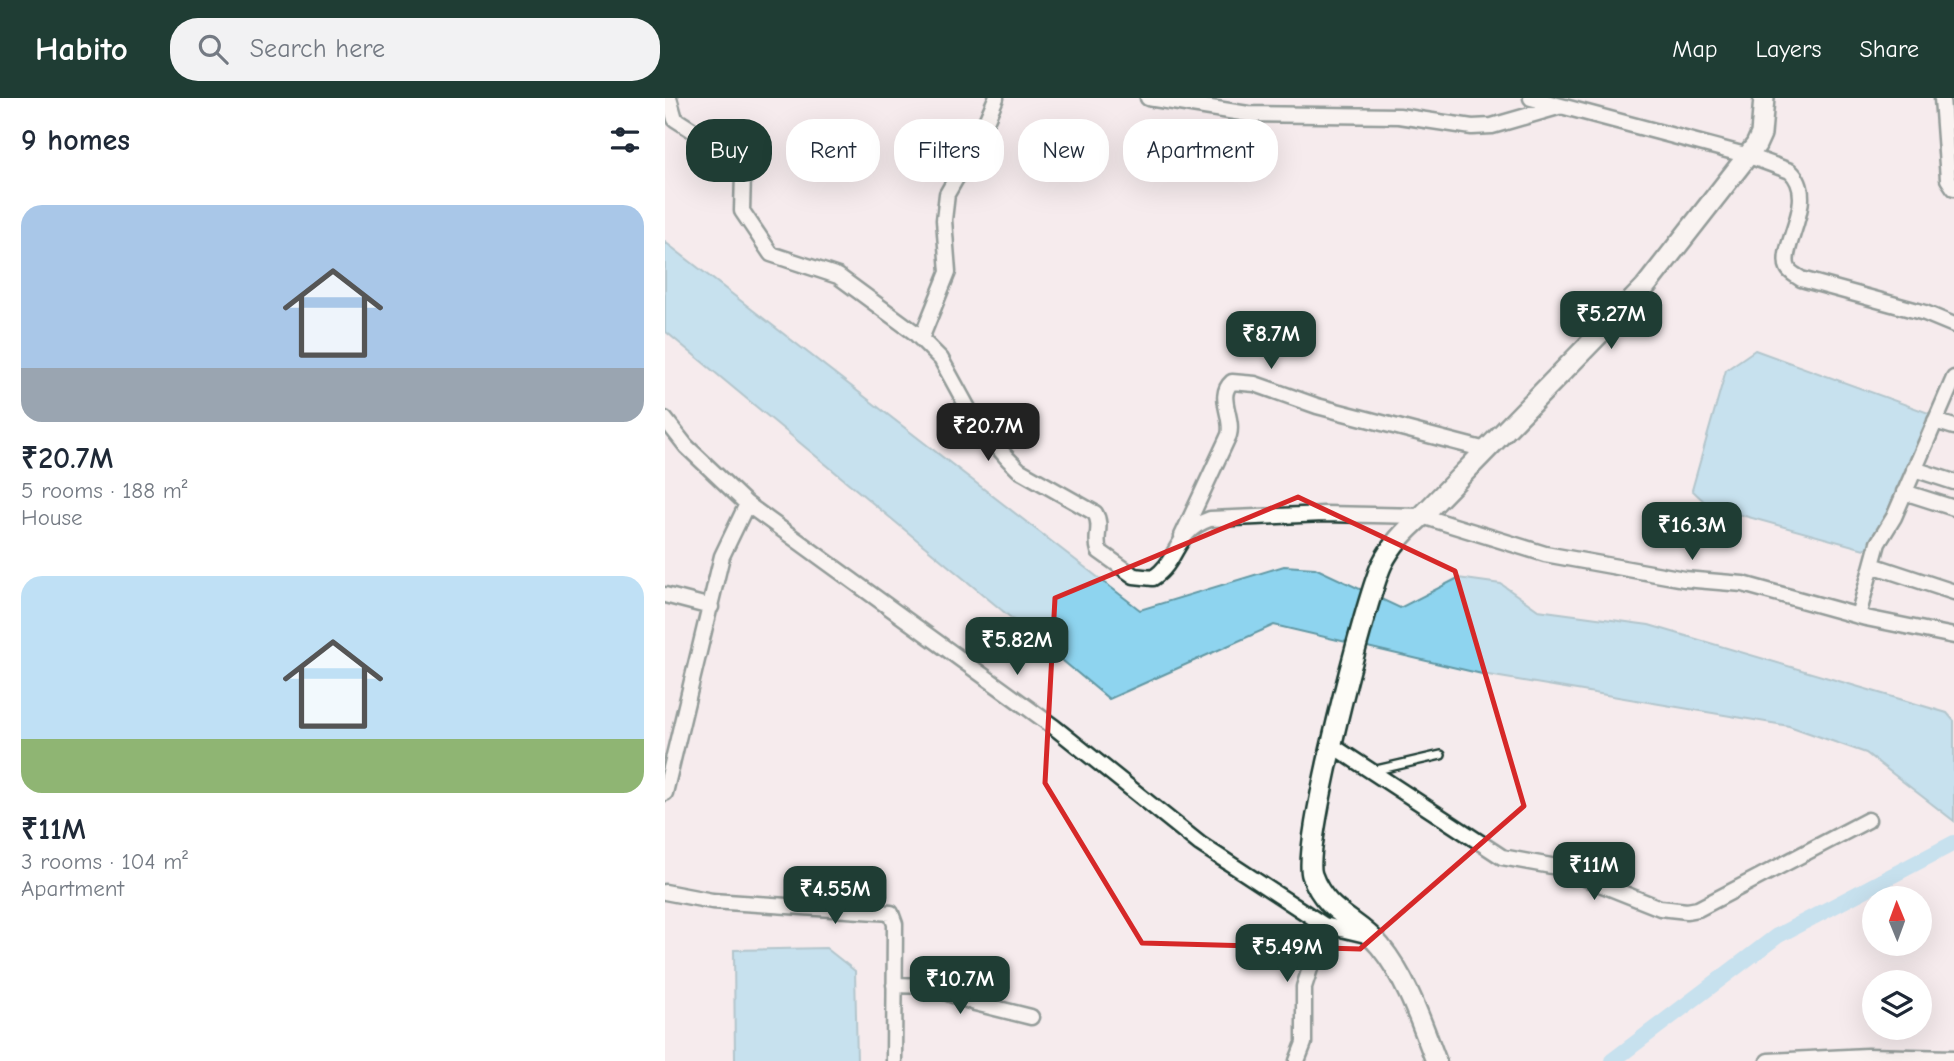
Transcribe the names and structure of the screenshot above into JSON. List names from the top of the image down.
{
  "north": "top",
  "page": {
    "header": "Habito",
    "search": "Search here",
    "nav": ["Map", "Layers", "Share"],
    "heading": "9 homes",
    "chip": [
      "Buy",
      "Rent",
      "Filters",
      "New",
      "Apartment"
    ],
    "list": [
      {
        "name": "₹20.7M",
        "note": "5 rooms · 188 m² · House"
      },
      {
        "name": "₹11M",
        "note": "3 rooms · 104 m² · Apartment"
      }
    ],
    "price": [
      "₹5.27M",
      "₹8.7M",
      "₹20.7M",
      "₹16.3M",
      "₹5.82M",
      "₹11M",
      "₹4.55M",
      "₹5.49M",
      "₹10.7M"
    ]
  }
}
